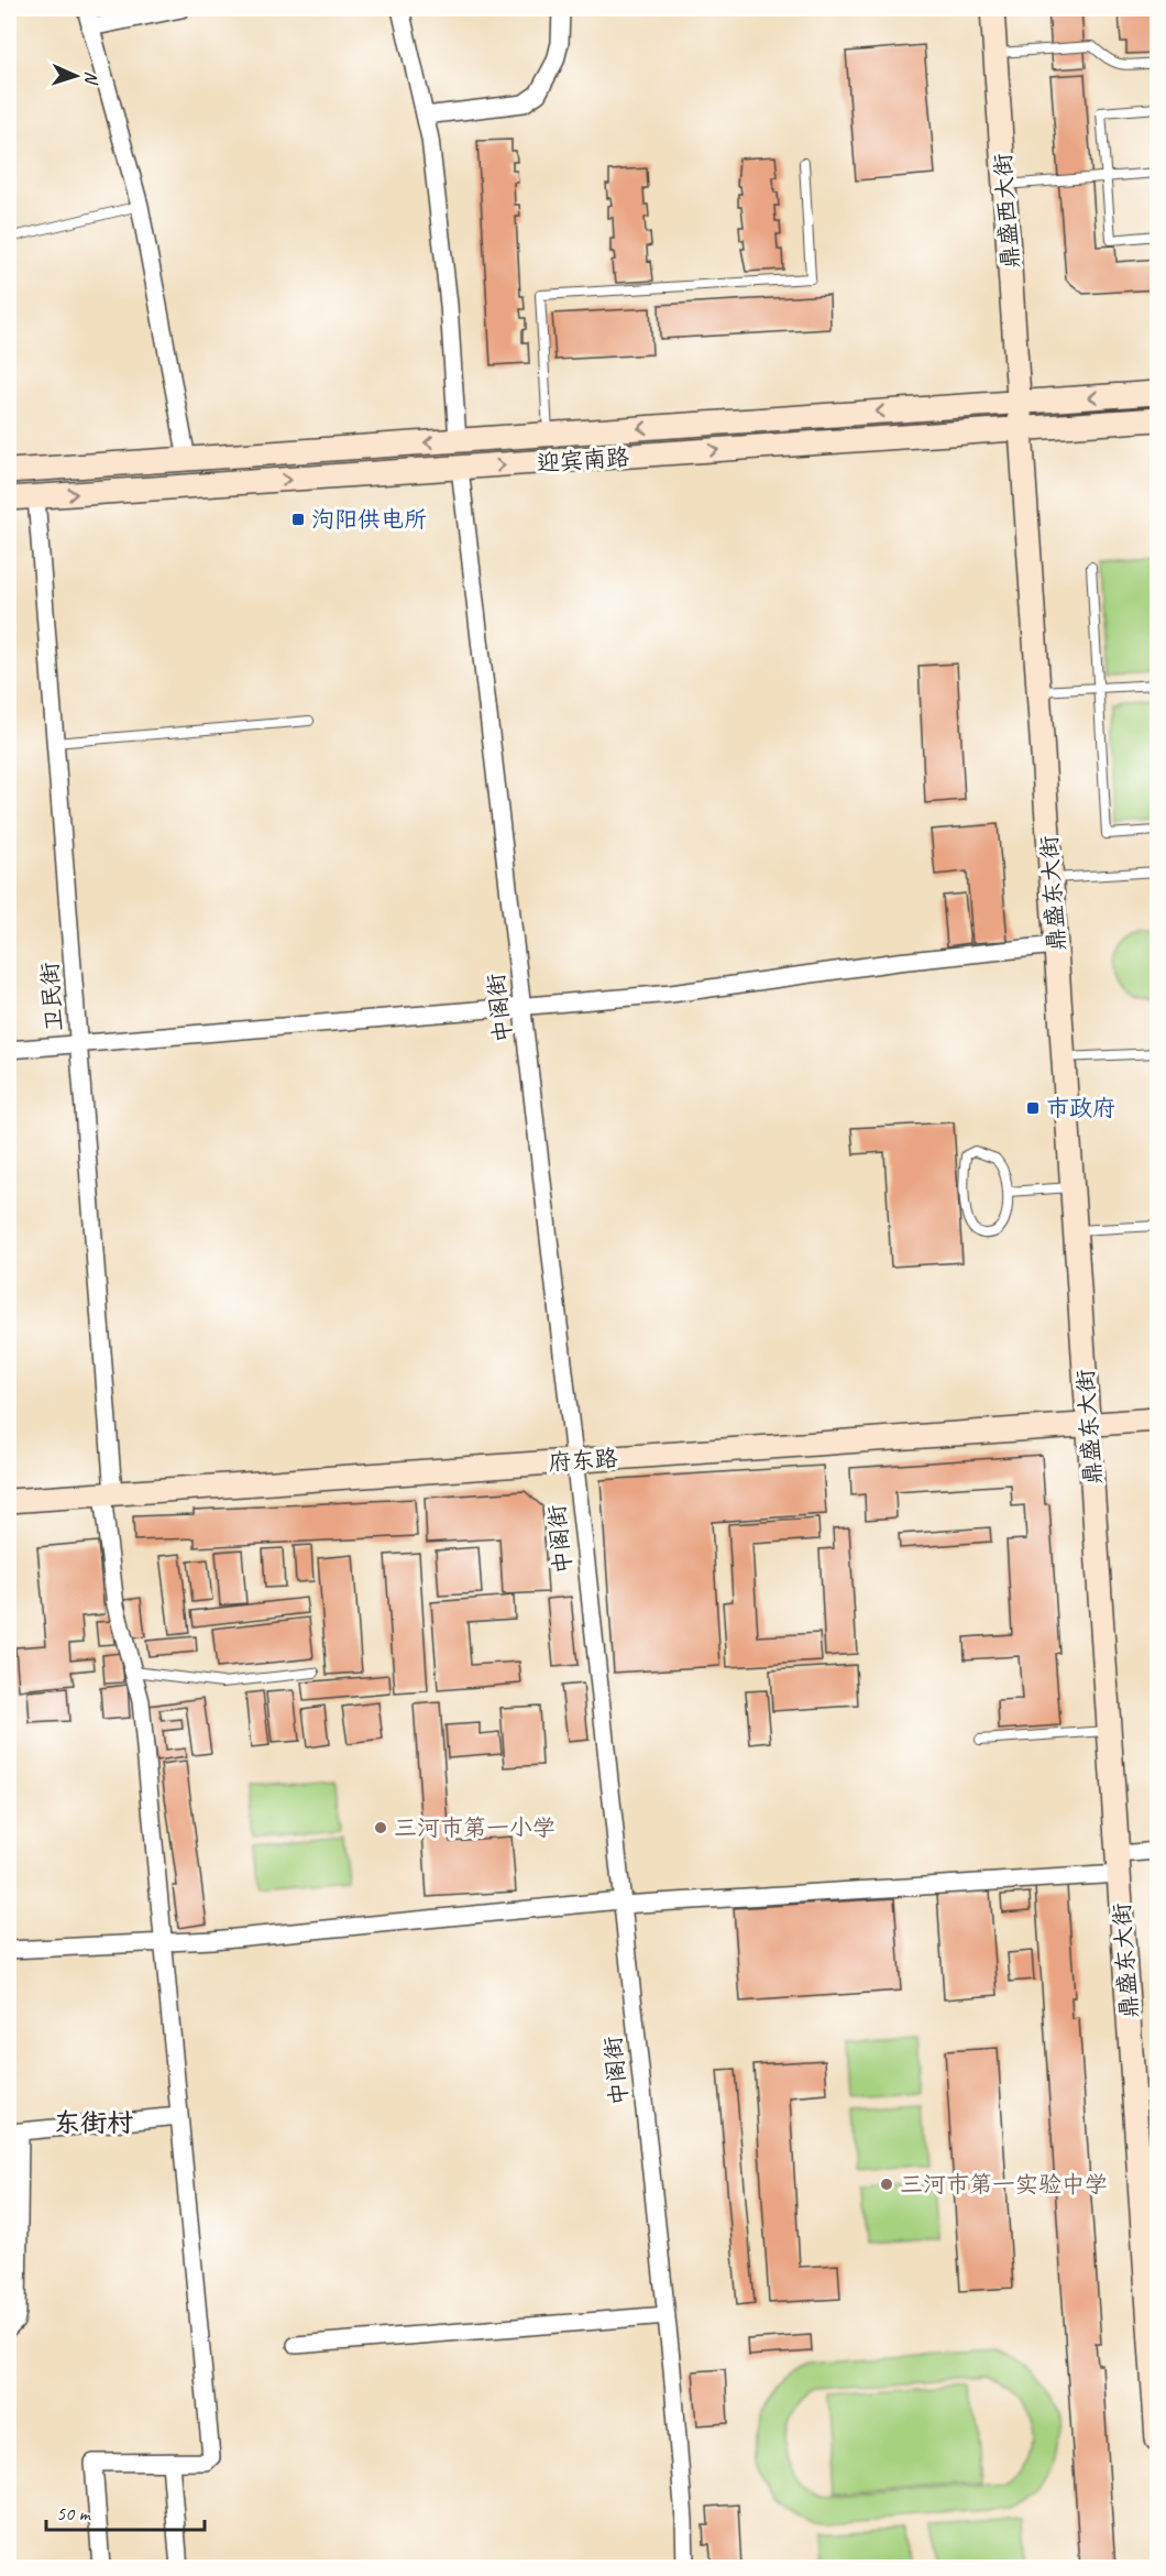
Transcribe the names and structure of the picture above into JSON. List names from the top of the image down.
{
  "streets": {
    "main road": [
      "鼎盛西大街",
      "迎宾南路",
      "鼎盛东大街",
      "府东路"
    ],
    "street": ["卫民街", "中阁街"]
  },
  "crossings": [
    ["鼎盛西大街", "迎宾南路"],
    ["鼎盛西大街", "鼎盛东大街"],
    ["迎宾南路", "鼎盛东大街"],
    ["迎宾南路", "卫民街"],
    ["迎宾南路", "中阁街"],
    ["鼎盛东大街", "府东路"],
    ["卫民街", "府东路"],
    ["中阁街", "府东路"]
  ],
  "districts": ["东街村"],
  "places": {
    "transit": ["泃阳供电所", "市政府"],
    "other": ["三河市第一小学", "三河市第一实验中学"]
  },
  "scale_bar": "50 m",
  "north": "right"
}
